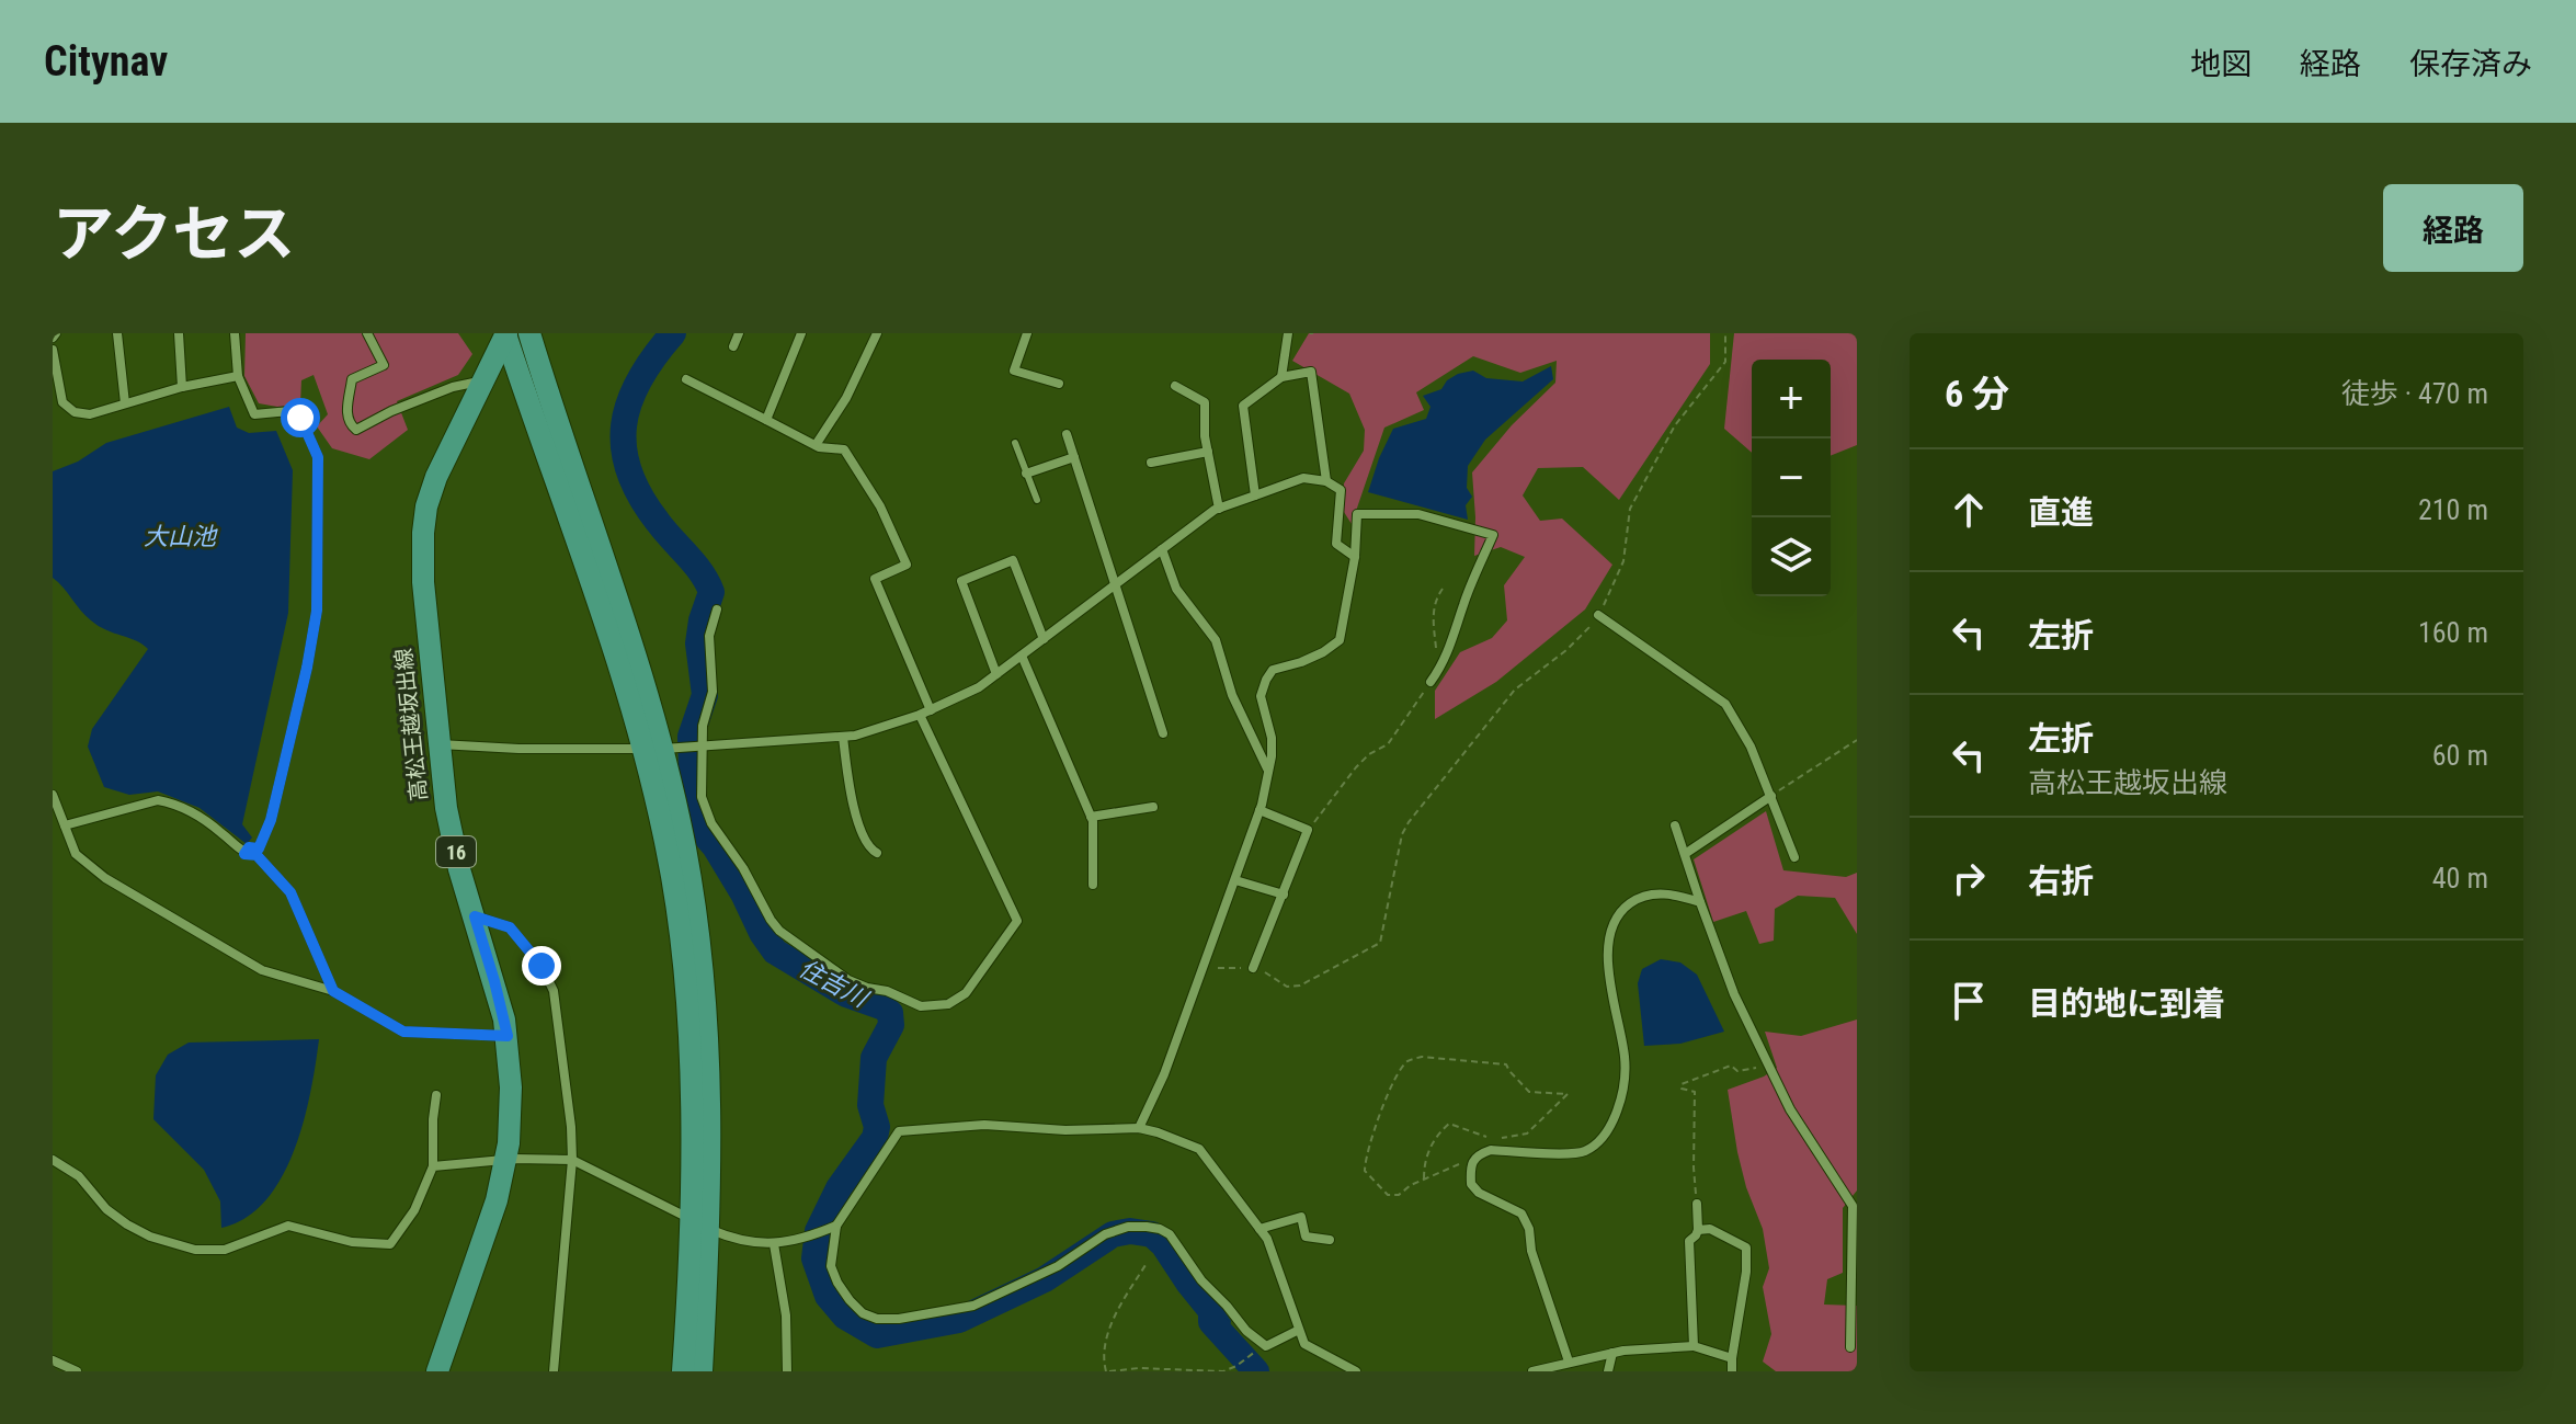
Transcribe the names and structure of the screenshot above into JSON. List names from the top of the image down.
{
  "streets": {
    "main road": ["高松王越坂出線", "16"]
  },
  "water": ["大山池", "住吉川"],
  "page": {
    "header": "Citynav",
    "nav": ["地図", "経路", "保存済み"],
    "title": "アクセス",
    "buttons": "経路",
    "heading": ["6 分", "徒歩 · 470 m"],
    "map_buttons": ["+", "−"],
    "list": [
      ["直進", "210 m"],
      ["左折", "160 m"],
      ["左折", "高松王越坂出線", "60 m"],
      ["右折", "40 m"],
      "目的地に到着"
    ]
  }
}
